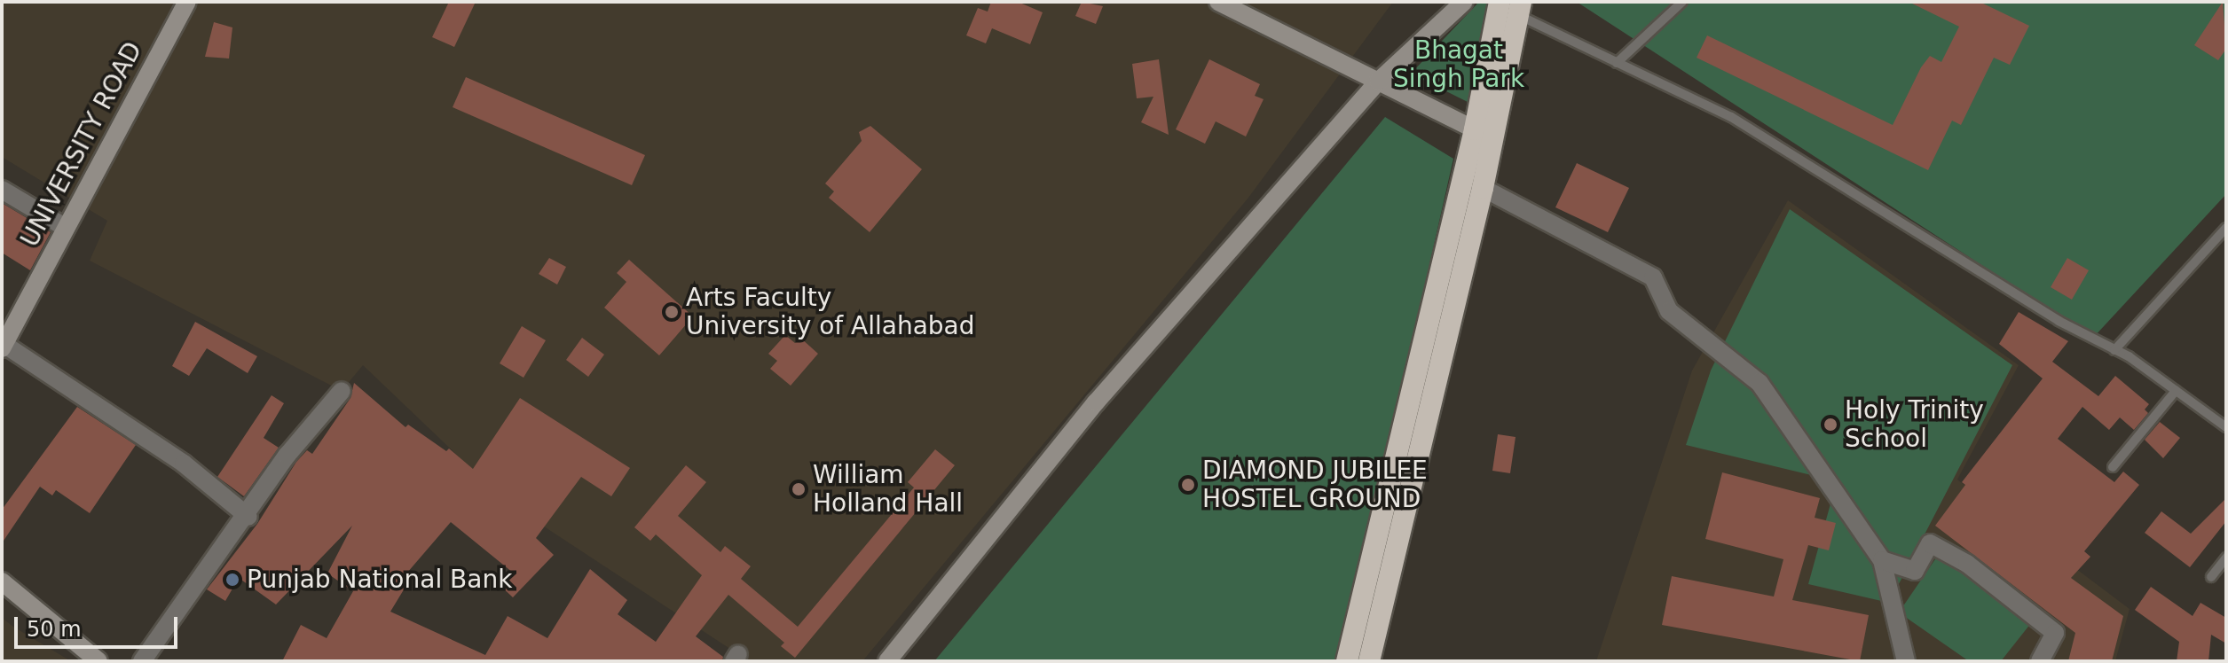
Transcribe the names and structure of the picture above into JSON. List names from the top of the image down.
{
  "streets": {
    "street": ["UNIVERSITY ROAD"]
  },
  "parks": ["Bhagat Singh Park"],
  "places": [
    "Arts Faculty University of Allahabad",
    "Holy Trinity School",
    "DIAMOND JUBILEE HOSTEL GROUND",
    "William Holland Hall",
    "Punjab National Bank"
  ],
  "scale_bar": "50 m"
}
